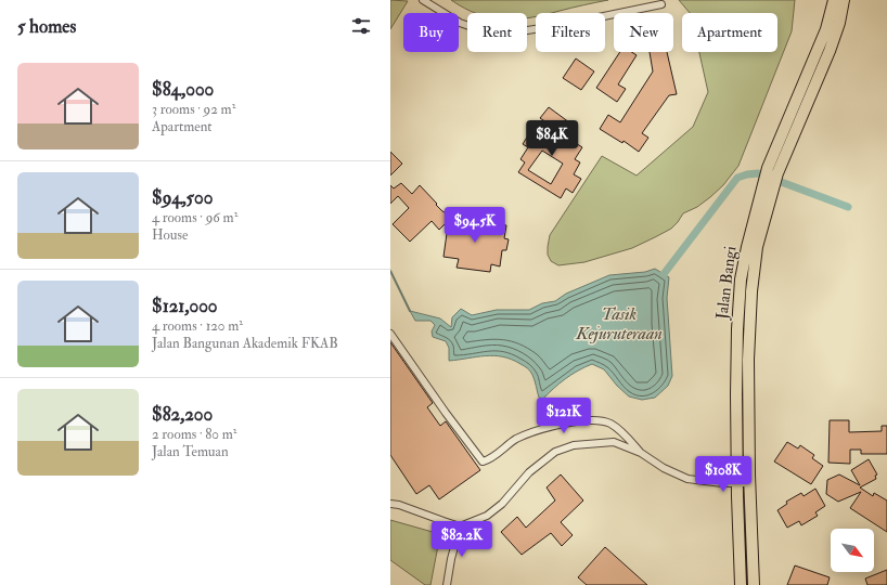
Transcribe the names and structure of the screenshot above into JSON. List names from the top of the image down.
{
  "streets": {
    "main road": ["Jalan Bangi"]
  },
  "water": ["Tasik Kejuruteraan"],
  "north": "bottom right",
  "page": {
    "heading": "5 homes",
    "chip": [
      "Buy",
      "Rent",
      "Filters",
      "New",
      "Apartment"
    ],
    "list": [
      {
        "name": "$84,000",
        "note": "3 rooms · 92 m² · Apartment"
      },
      {
        "name": "$94,500",
        "note": "4 rooms · 96 m² · House"
      },
      {
        "name": "$121,000",
        "note": "4 rooms · 120 m² · Jalan Bangunan Akademik FKAB"
      },
      {
        "name": "$82,200",
        "note": "2 rooms · 80 m² · Jalan Temuan"
      }
    ],
    "price": [
      "$84K",
      "$94.5K",
      "$121K",
      "$108K",
      "$82.2K"
    ]
  }
}
